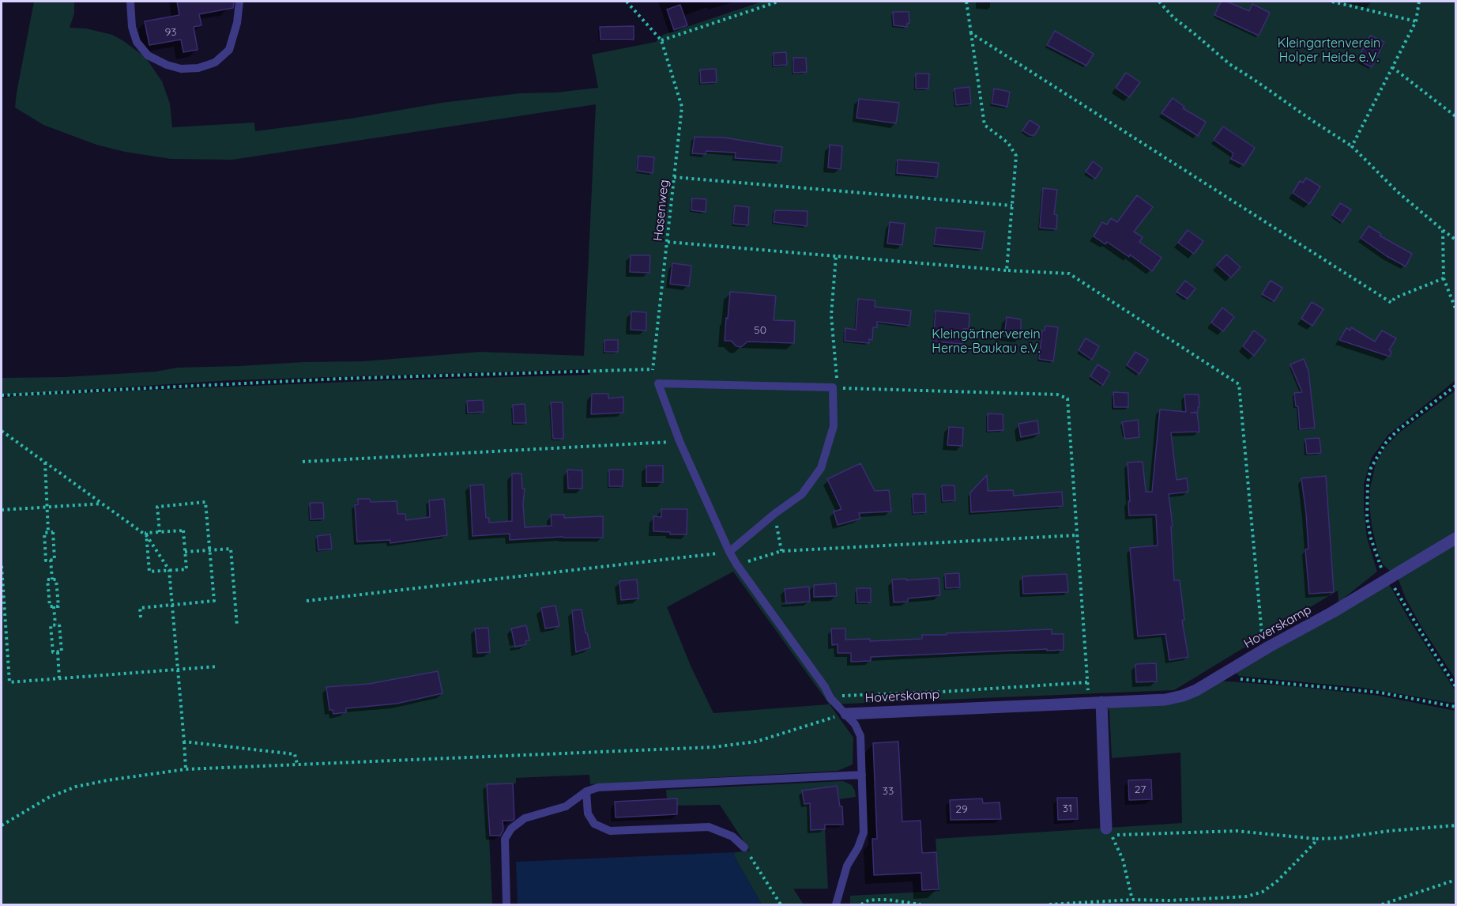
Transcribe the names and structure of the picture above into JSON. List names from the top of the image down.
{
  "streets": {
    "street": ["Hoverskamp"],
    "path": ["Hasenweg"]
  },
  "parks": ["Kleingartenverein Holper Heide e.V.", "Kleingärtnerverein Herne-Baukau e.V."],
  "house_numbers": [
    "93",
    "50",
    "27",
    "33",
    "31",
    "29"
  ]
}
